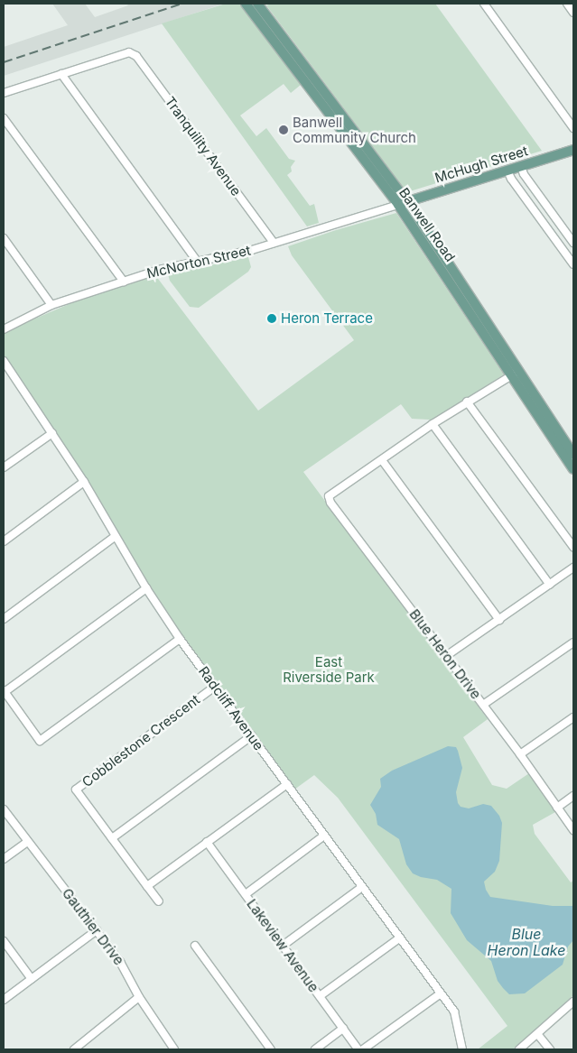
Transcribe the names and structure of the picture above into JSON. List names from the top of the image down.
{
  "streets": {
    "main road": ["McHugh Street", "Banwell Road"],
    "street": [
      "Tranquility Avenue",
      "McNorton Street",
      "Blue Heron Drive",
      "Radcliff Avenue",
      "Cobblestone Crescent",
      "Gauthier Drive",
      "Lakeview Avenue"
    ]
  },
  "crossings": [
    ["Tranquility Avenue", "McNorton Street"],
    ["McHugh Street", "Banwell Road"],
    ["McHugh Street", "McNorton Street"],
    ["Banwell Road", "McNorton Street"],
    ["Radcliff Avenue", "Cobblestone Crescent"]
  ],
  "water": ["Blue Heron Lake"],
  "parks": ["East Riverside Park"],
  "places": ["Banwell Community Church", "Heron Terrace"]
}
